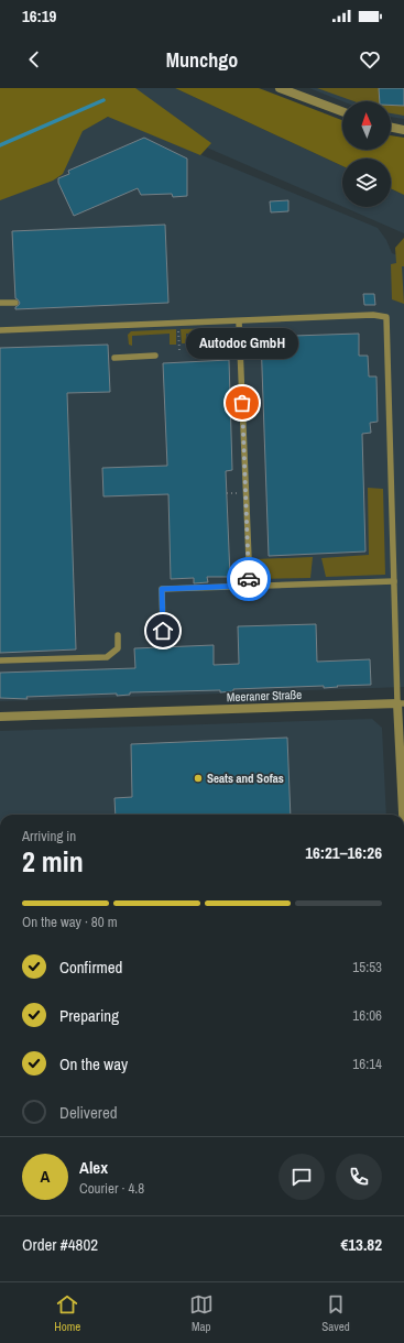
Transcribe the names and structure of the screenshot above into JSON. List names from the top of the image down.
{
  "streets": {
    "street": ["Meeraner Straße"]
  },
  "places": ["Autodoc GmbH", "Seats and Sofas"],
  "north": "top",
  "page": {
    "status": "16:19",
    "header": "Munchgo",
    "bubble": "Autodoc GmbH",
    "heading": ["2 min", "Arriving in", "16:21–16:26"],
    "panel": [
      "Alex",
      "Courier · 4.8",
      "Order #4802",
      "€13.82"
    ],
    "bar": "On the way · 80 m",
    "list": [
      ["Confirmed", "15:53"],
      ["Preparing", "16:06"],
      ["On the way", "16:14"],
      "Delivered"
    ],
    "round": "A",
    "tabs": ["Home", "Map", "Saved"]
  }
}
